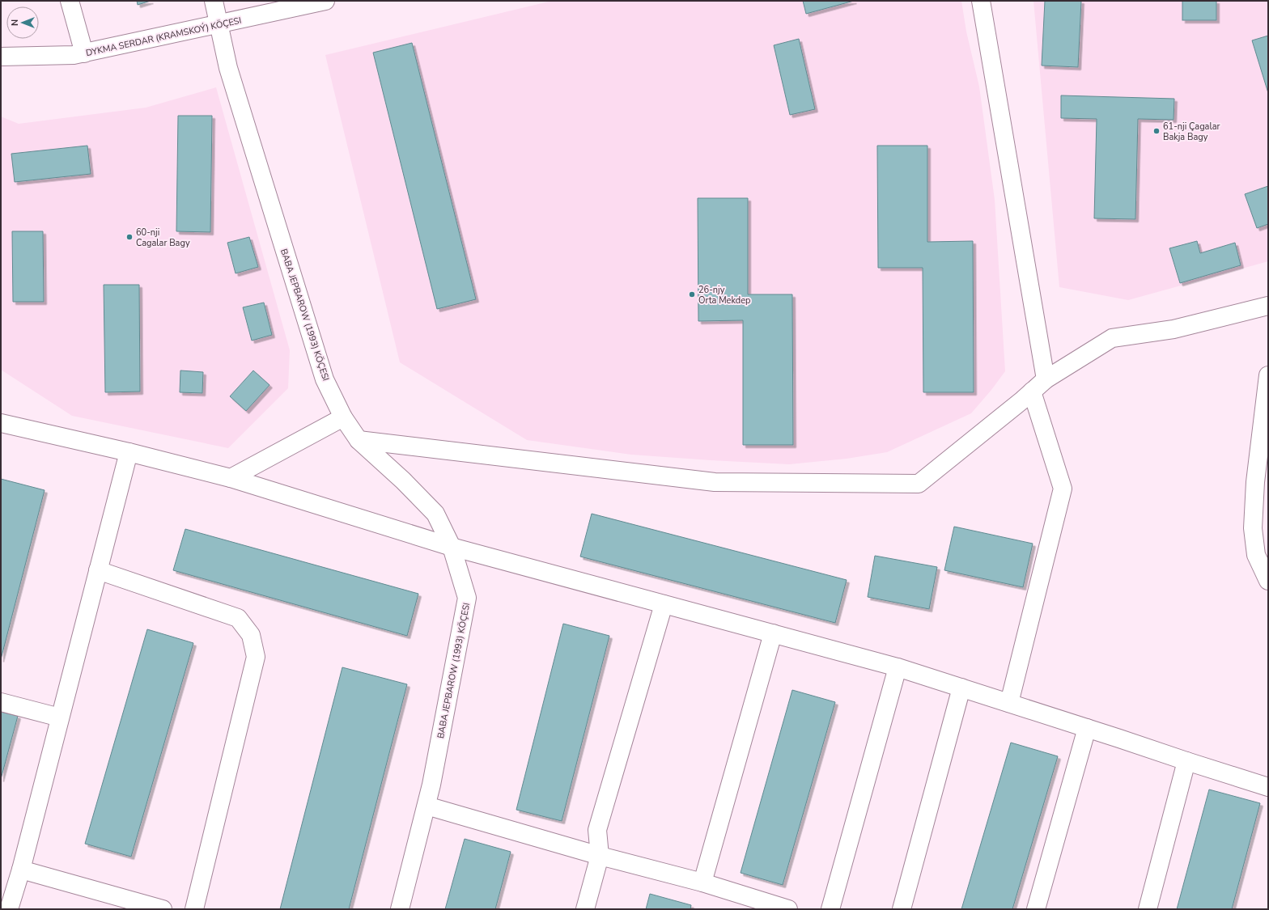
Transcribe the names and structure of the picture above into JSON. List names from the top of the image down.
{
  "streets": {
    "street": ["DYKMA SERDAR (KRAMSKOÝ) KÖÇESI", "BABA JEPBAROW (1993) KÖÇESI"]
  },
  "crossings": [
    ["DYKMA SERDAR (KRAMSKOÝ) KÖÇESI", "BABA JEPBAROW (1993) KÖÇESI"]
  ],
  "places": ["61-nji Çagalar Bakja Bagy", "60-nji Cagalar Bagy", "26-njy Orta Mekdep"],
  "north": "left"
}
